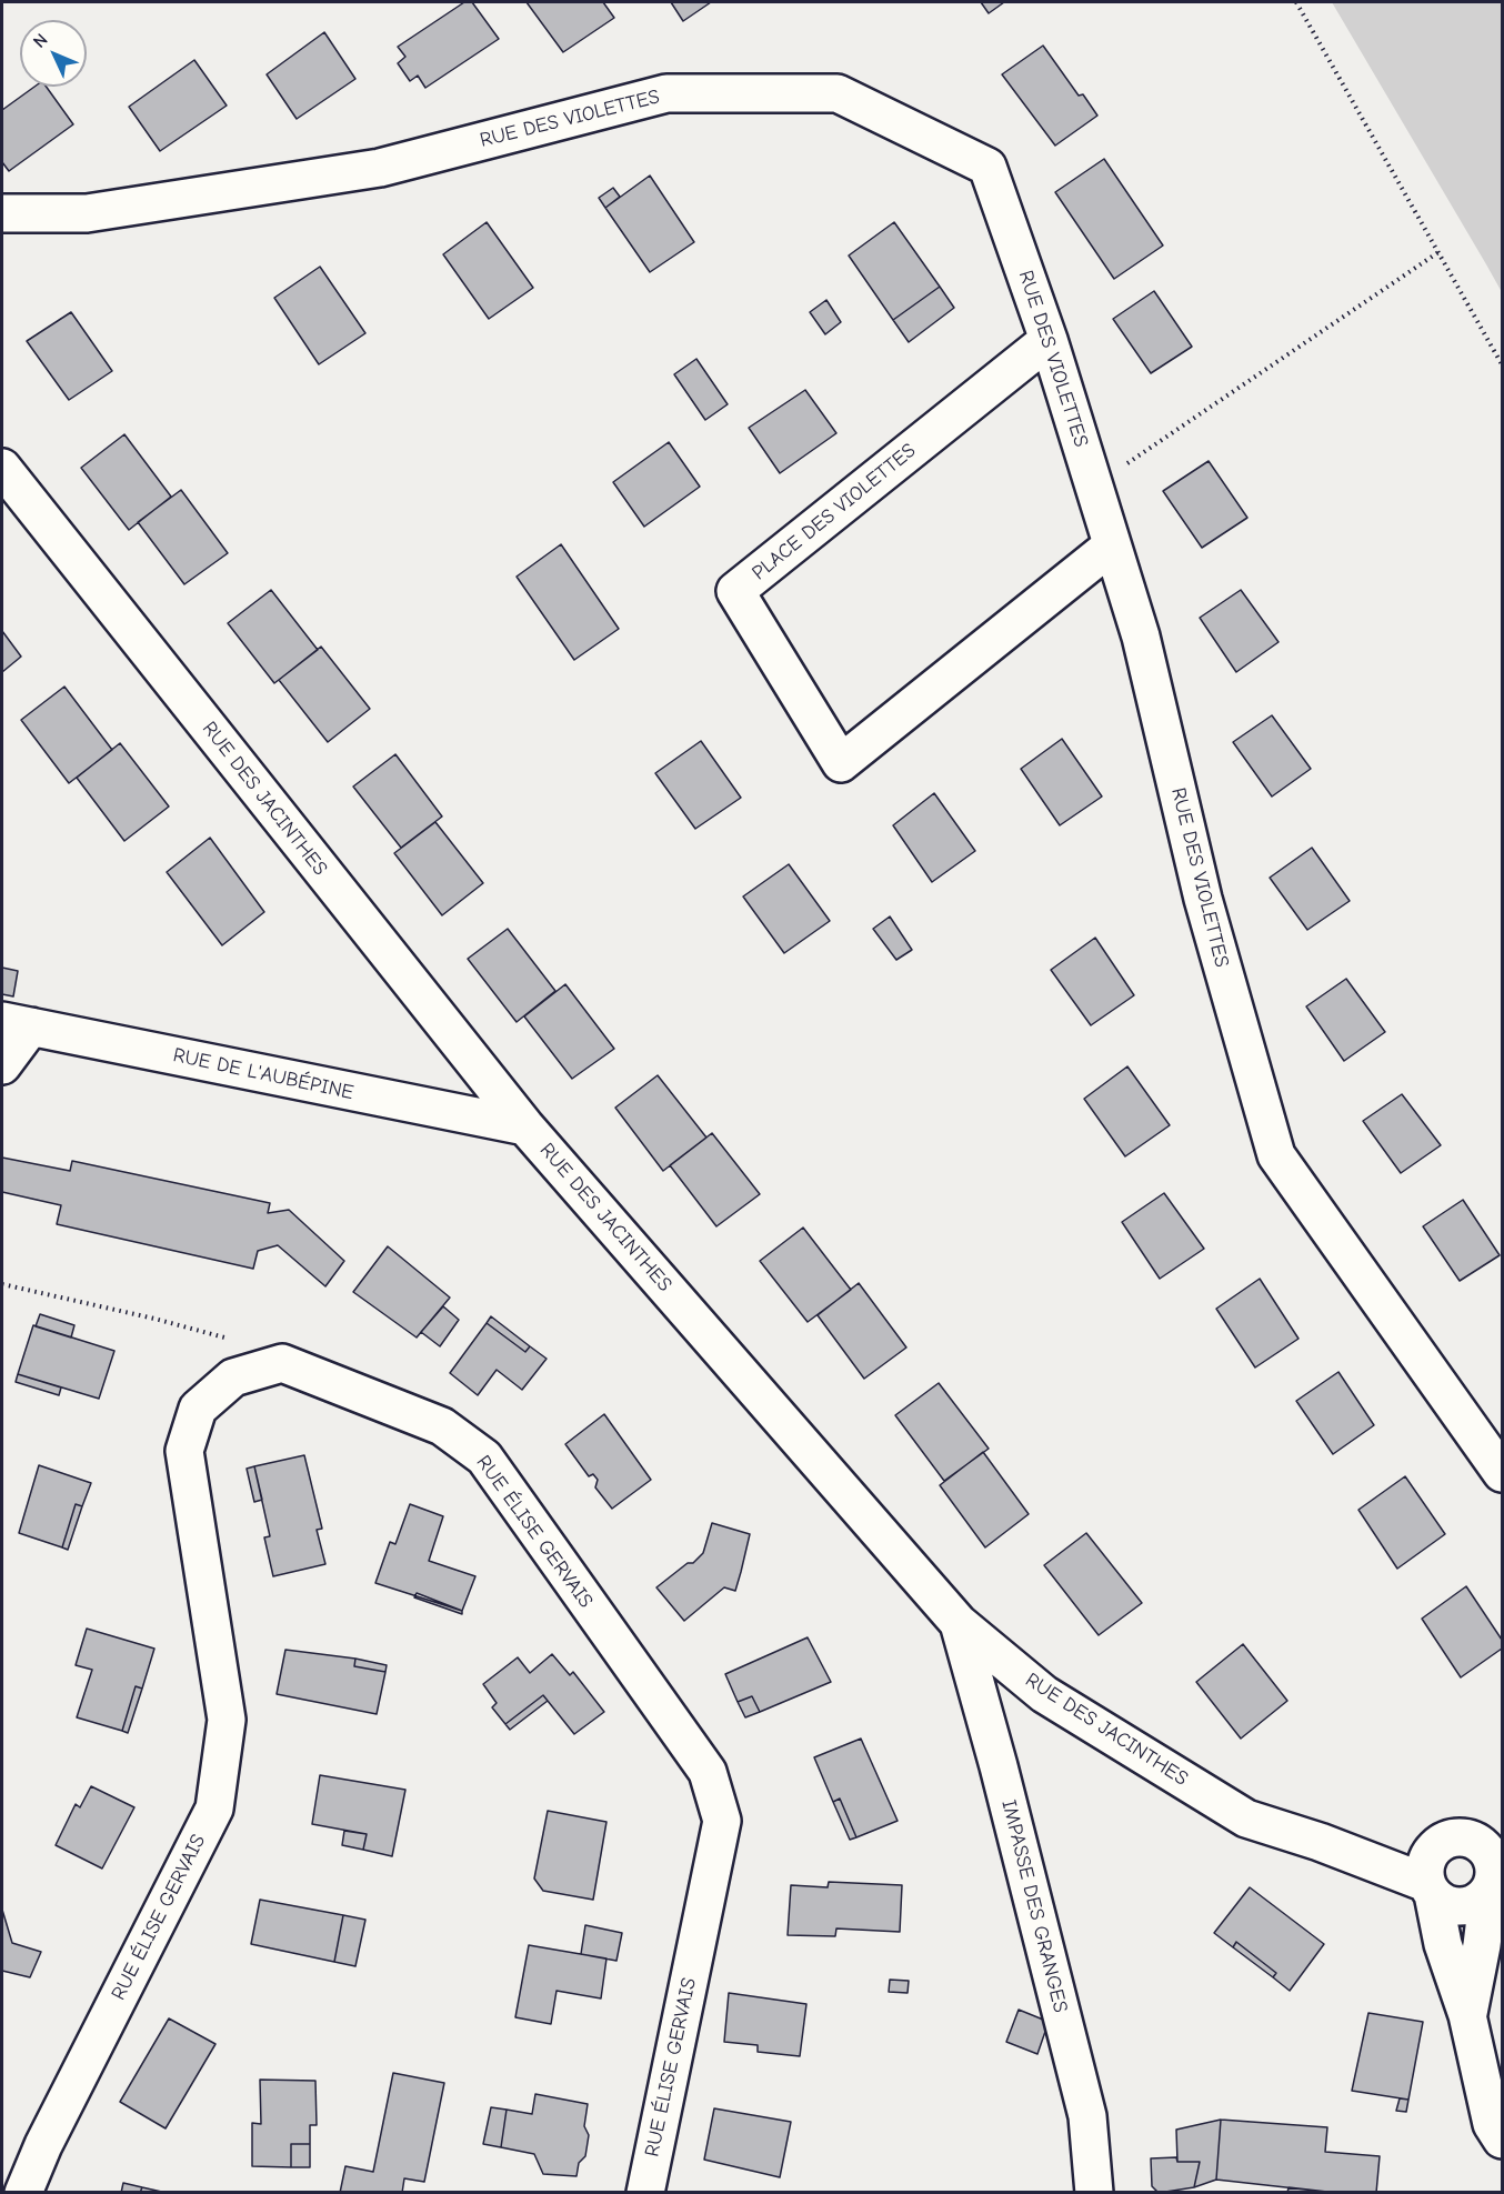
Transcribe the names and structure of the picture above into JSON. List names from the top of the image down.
{
  "streets": {
    "street": [
      "RUE DES VIOLETTES",
      "PLACE DES VIOLETTES",
      "RUE DES JACINTHES",
      "RUE DE L'AUBÉPINE",
      "RUE ÉLISE GERVAIS",
      "IMPASSE DES GRANGES"
    ]
  },
  "crossings": [
    ["RUE DES VIOLETTES", "PLACE DES VIOLETTES"],
    ["RUE DES JACINTHES", "RUE DE L'AUBÉPINE"],
    ["RUE DES JACINTHES", "IMPASSE DES GRANGES"]
  ],
  "north": "top left"
}
